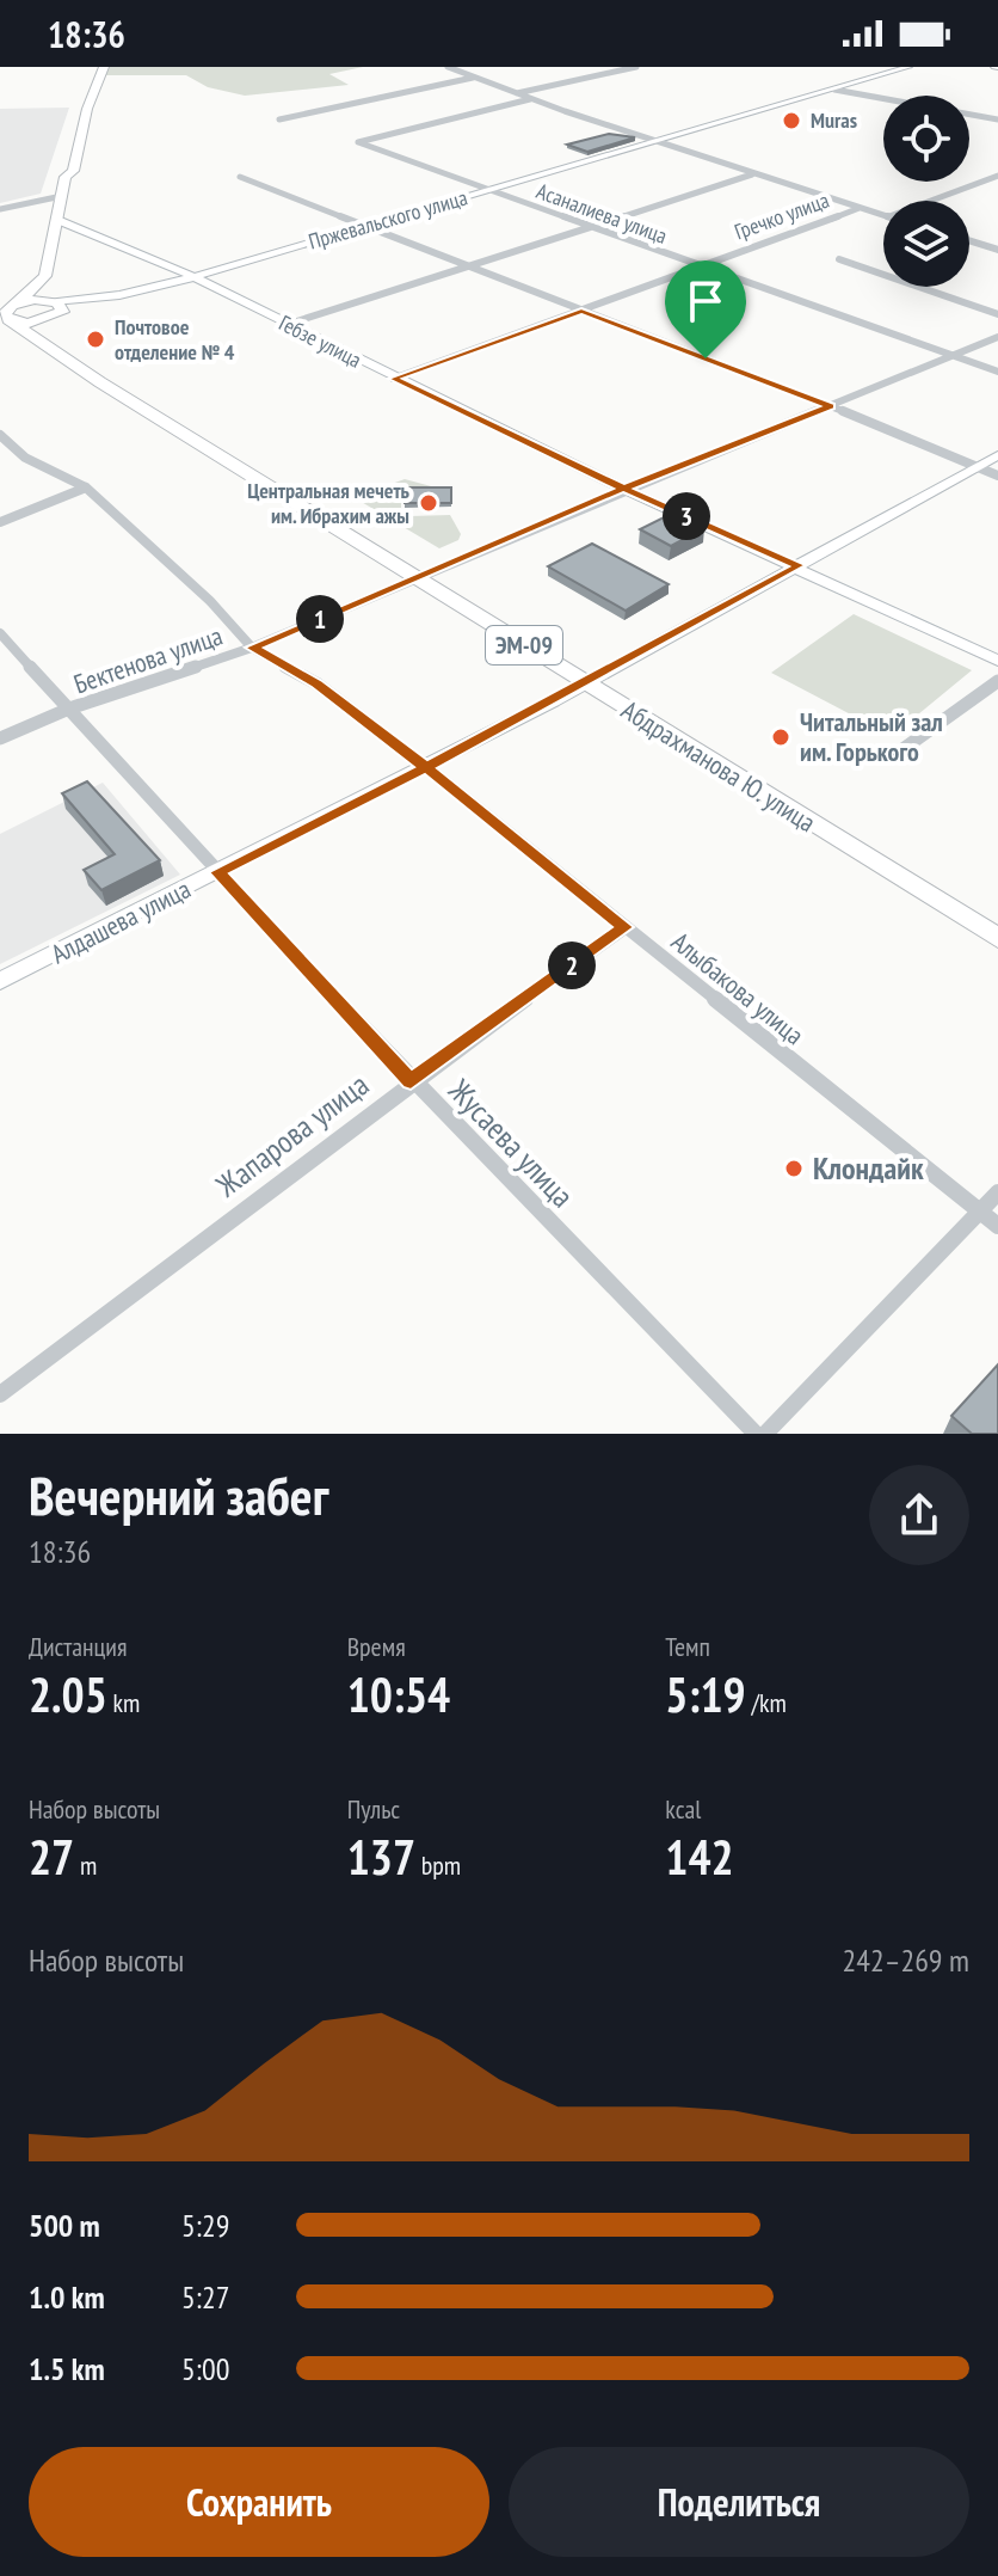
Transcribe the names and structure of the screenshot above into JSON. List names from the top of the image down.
{
  "streets": {
    "highway": ["ЭМ-09", "Абдрахманова Ю. улица"],
    "main road": ["Пржевальского улица", "Гебзе улица", "Алдашева улица"],
    "street": [
      "Асаналиева улица",
      "Гречко улица",
      "Бектенова улица",
      "Алыбакова улица",
      "Жапарова улица",
      "Жусаева улица"
    ]
  },
  "crossings": [
    ["Асаналиева улица", "Гречко улица"],
    ["Асаналиева улица", "Пржевальского улица"],
    ["Асаналиева улица", "Бектенова улица"],
    ["Гречко улица", "Гебзе улица"],
    ["Пржевальского улица", "Гебзе улица"],
    ["Гебзе улица", "Бектенова улица"],
    ["Гебзе улица", "Алдашева улица"],
    ["Бектенова улица", "Абдрахманова Ю. улица"],
    ["Бектенова улица", "Алыбакова улица"],
    ["Бектенова улица", "Жусаева улица"],
    ["Абдрахманова Ю. улица", "Алдашева улица"],
    ["Алдашева улица", "Алыбакова улица"],
    ["Алдашева улица", "Жусаева улица"],
    ["Алыбакова улица", "Жапарова улица"],
    ["Жапарова улица", "Жусаева улица"]
  ],
  "places": [
    "Muras",
    "Почтовое отделение № 4",
    "Центральная мечеть им. Ибрахим ажы",
    "Читальный зал им. Горького",
    "Клондайк"
  ],
  "page": {
    "status": "18:36",
    "pins": ["3", "1", "2"],
    "heading": ["Вечерний забег", "18:36"],
    "stats": [
      ["Дистанция", "2.05 km"],
      ["Время", "10:54"],
      ["Темп", "5:19 /km"],
      ["Набор высоты", "27 m"],
      ["Пульс", "137 bpm"],
      ["kcal", "142"]
    ],
    "chart": ["Набор высоты", "242–269 m"],
    "list": [
      {
        "name": "500 m",
        "note": "5:29"
      },
      {
        "name": "1.0 km",
        "note": "5:27"
      },
      {
        "name": "1.5 km",
        "note": "5:00"
      }
    ],
    "buttons": ["Сохранить", "Поделиться"]
  }
}
